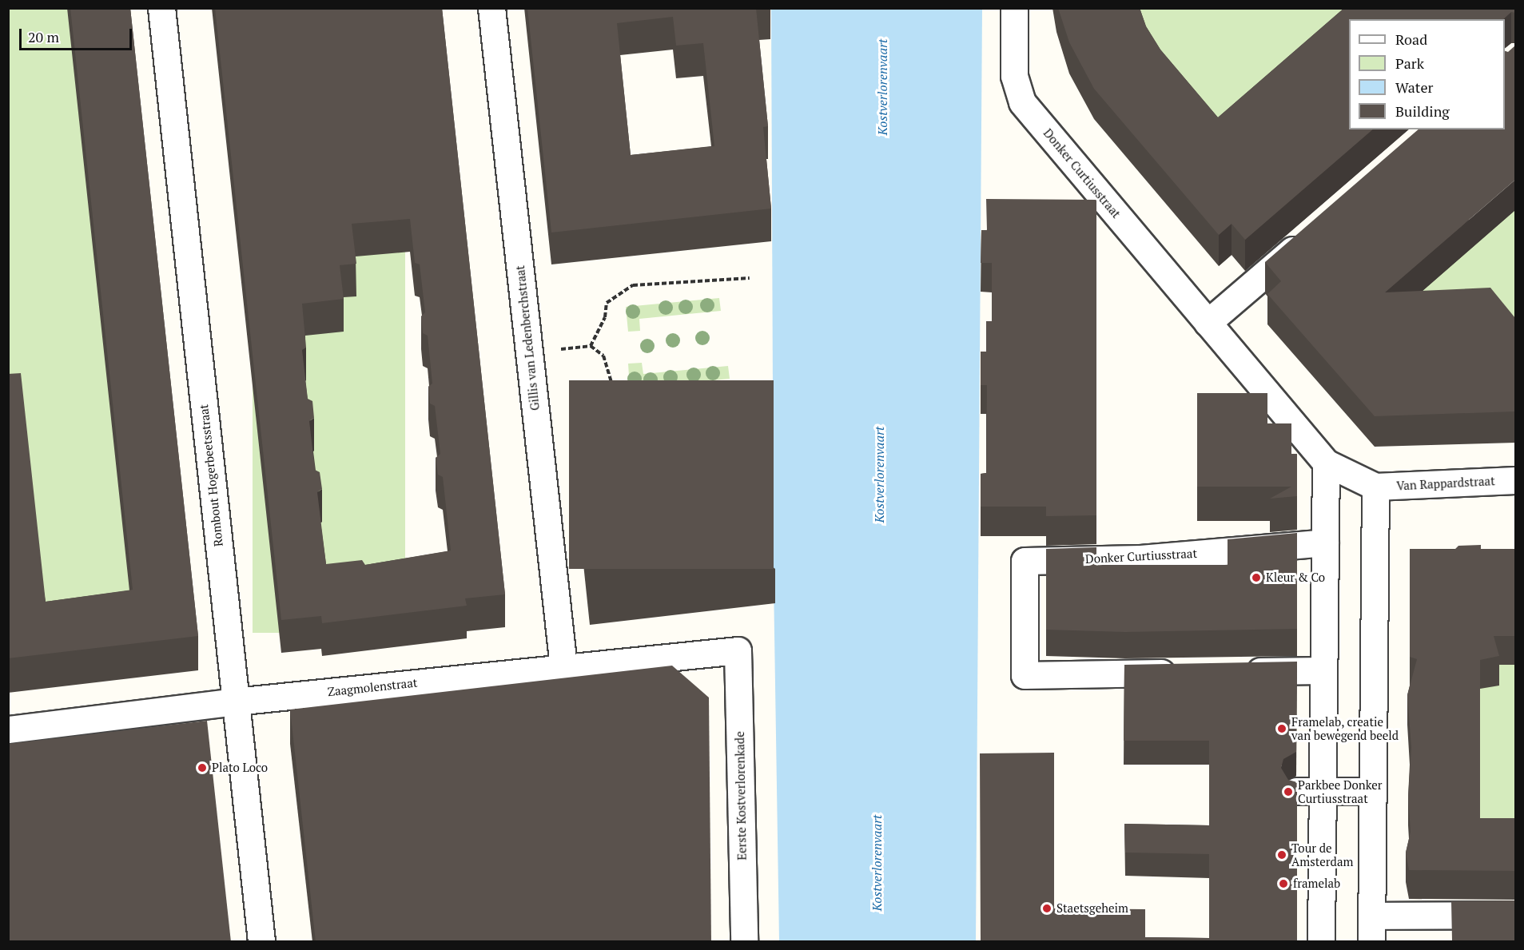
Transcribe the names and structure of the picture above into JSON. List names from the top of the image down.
{
  "streets": {
    "street": [
      "Donker Curtiusstraat",
      "Gillis van Ledenberchstraat",
      "Rombout Hogerbeetsstraat",
      "Van Rappardstraat",
      "Zaagmolenstraat",
      "Eerste Kostverlorenkade"
    ]
  },
  "crossings": [
    ["Donker Curtiusstraat", "Van Rappardstraat"],
    ["Gillis van Ledenberchstraat", "Zaagmolenstraat"],
    ["Rombout Hogerbeetsstraat", "Zaagmolenstraat"],
    ["Zaagmolenstraat", "Eerste Kostverlorenkade"]
  ],
  "water": ["Kostverlorenvaart"],
  "places": [
    "Kleur & Co",
    "Framelab, creatie van bewegend beeld",
    "Plato Loco",
    "Parkbee Donker Curtiusstraat",
    "Tour de Amsterdam",
    "framelab",
    "Staetsgeheim"
  ],
  "legend": [
    "Road",
    "Park",
    "Water",
    "Building"
  ],
  "scale_bar": "20 m"
}
